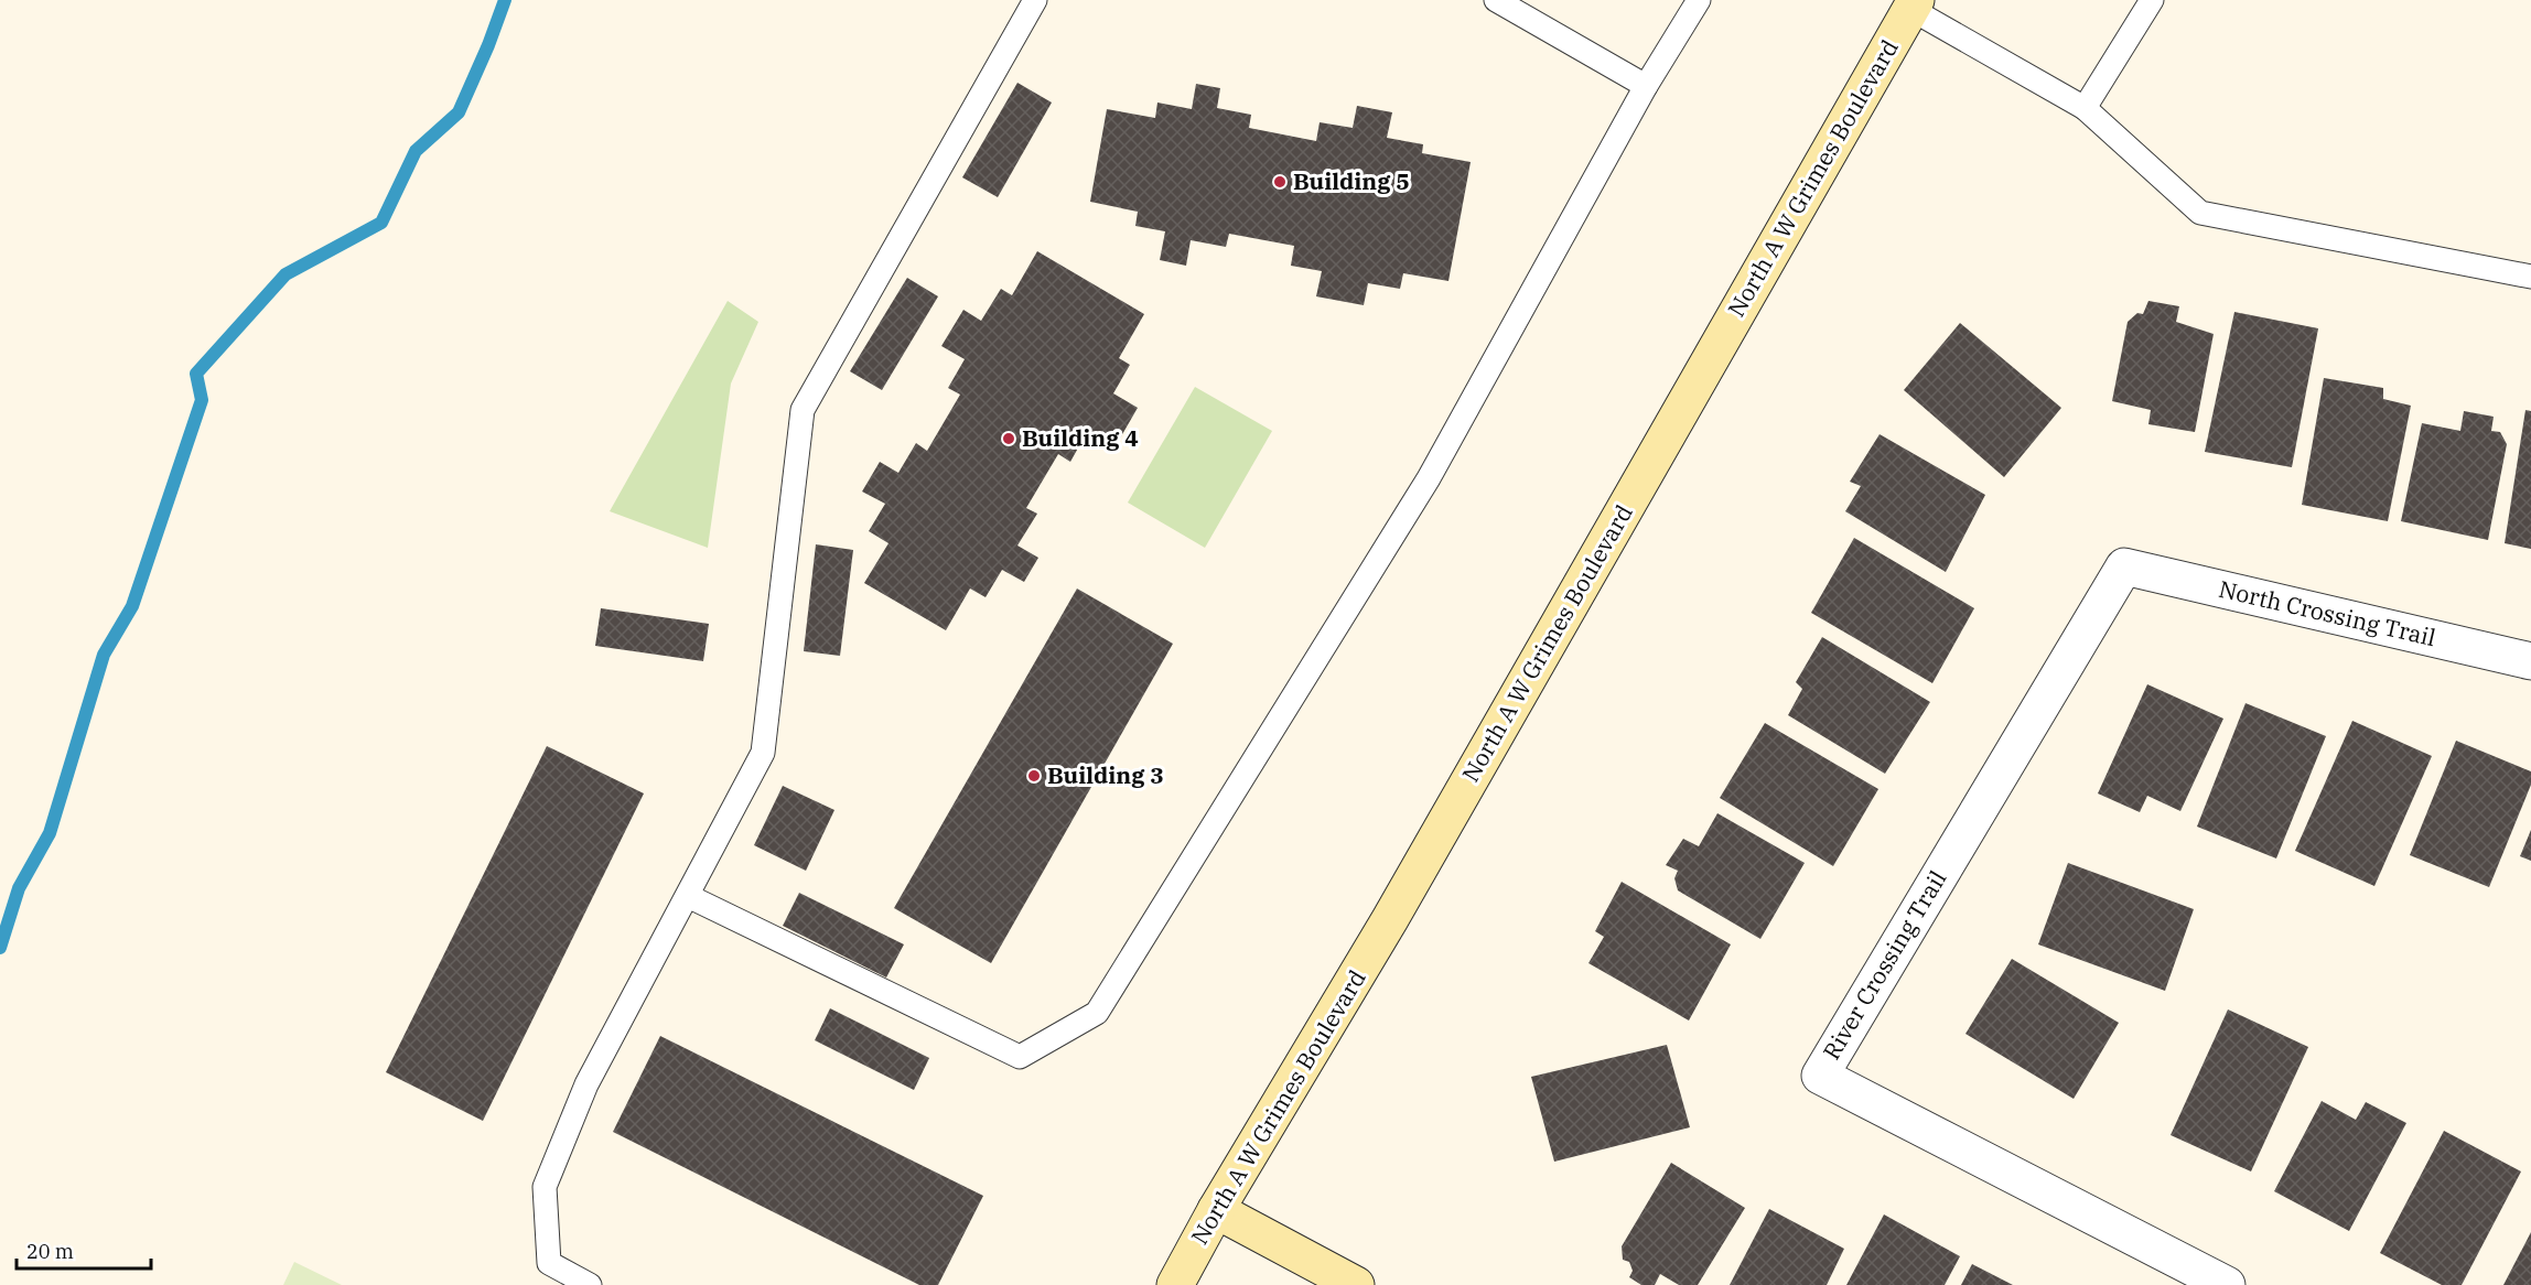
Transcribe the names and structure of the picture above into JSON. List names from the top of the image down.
{
  "streets": {
    "main road": ["North A W Grimes Boulevard"],
    "street": ["North Crossing Trail", "River Crossing Trail"]
  },
  "crossings": [
    ["North Crossing Trail", "River Crossing Trail"]
  ],
  "places": ["Building 5", "Building 4", "Building 3"],
  "scale_bar": "20 m"
}
